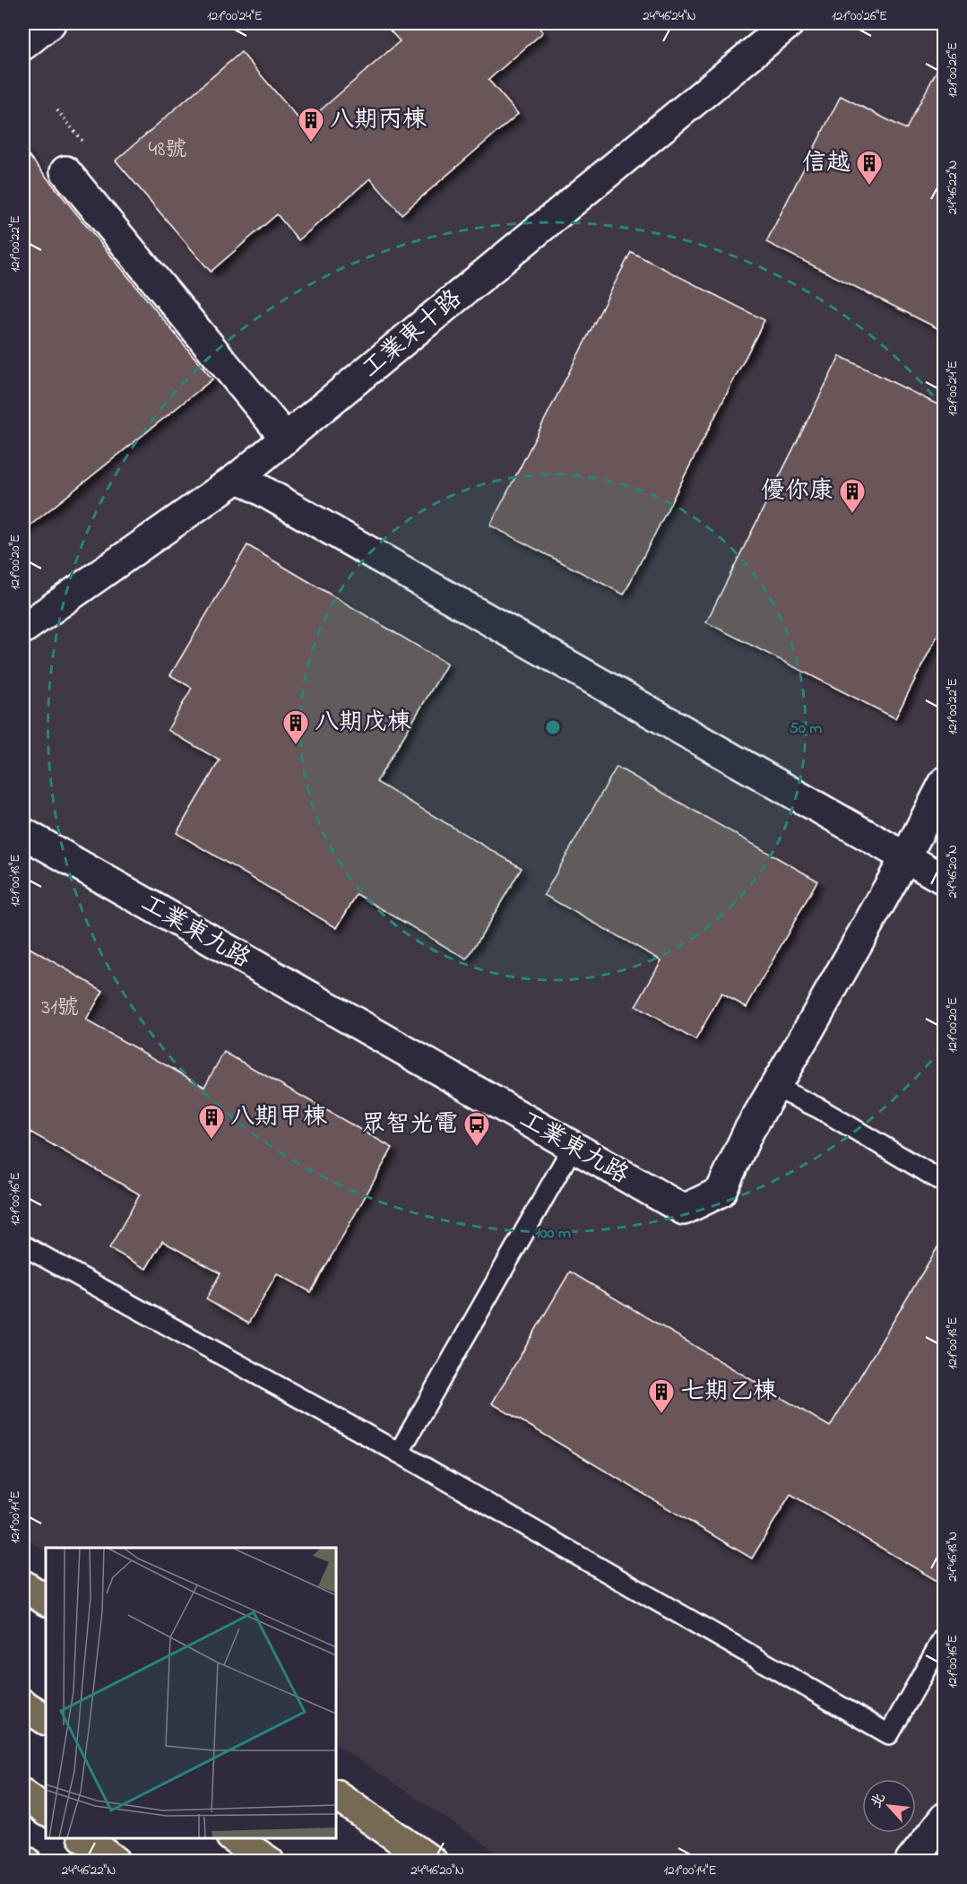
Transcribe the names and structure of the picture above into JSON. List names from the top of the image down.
{
  "streets": {
    "street": ["工業東十路", "工業東九路"]
  },
  "places": {
    "building": [
      "八期丙棟",
      "信越",
      "優你康",
      "八期戊棟",
      "八期甲棟",
      "七期乙棟"
    ],
    "bus stop": ["眾智光電"]
  },
  "house_numbers": ["48號", "31號"],
  "north": "top left",
  "coordinates": [
    "121°00'24\"E",
    "24°46'24\"N",
    "121°00'26\"E",
    "24°46'22\"N",
    "121°00'22\"E",
    "121°00'20\"E",
    "24°46'20\"N",
    "121°00'18\"E",
    "121°00'16\"E",
    "121°00'14\"E",
    "24°46'18\"N"
  ],
  "rings": ["50 m", "100 m"]
}
